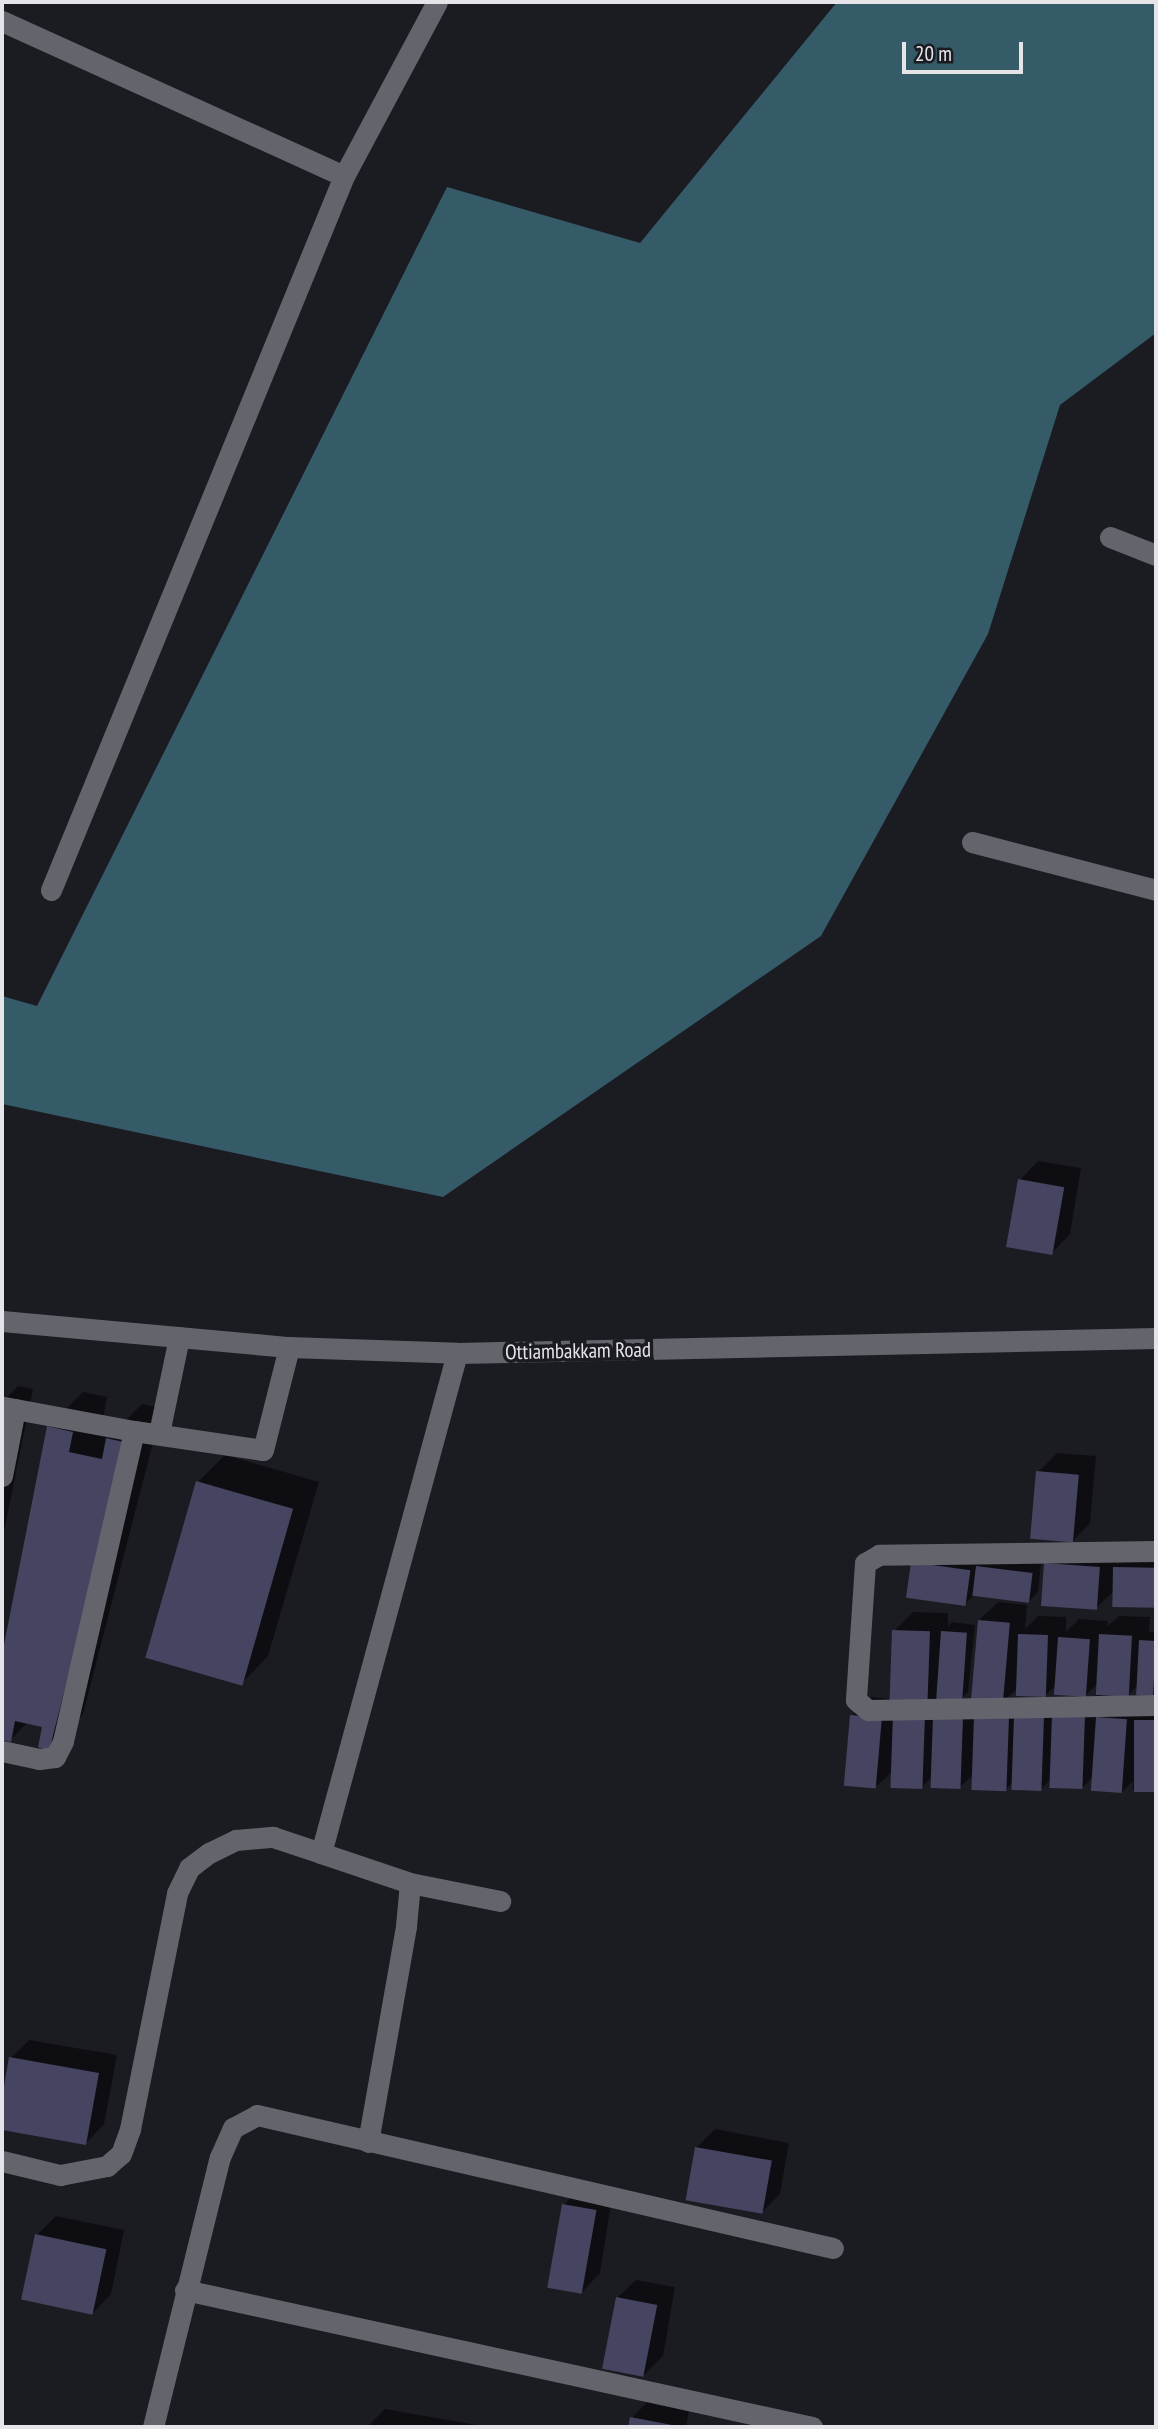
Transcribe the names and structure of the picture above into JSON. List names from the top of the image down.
{
  "streets": {
    "street": ["Ottiambakkam Road"]
  },
  "scale_bar": "20 m"
}
